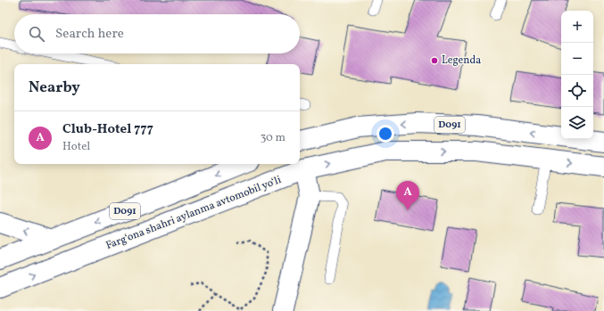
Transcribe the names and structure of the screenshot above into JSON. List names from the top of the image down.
{
  "streets": {
    "main road": ["D091", "Fargʻona shahri aylanma avtomobil yoʻli"]
  },
  "places": ["Legenda"],
  "page": {
    "map_buttons": ["+", "−"],
    "search": "Search here",
    "heading": "Nearby",
    "list": [
      {
        "mark": "A",
        "name": "Club-Hotel 777",
        "note": "Hotel",
        "value": "30 m"
      }
    ],
    "pins": "A"
  }
}
